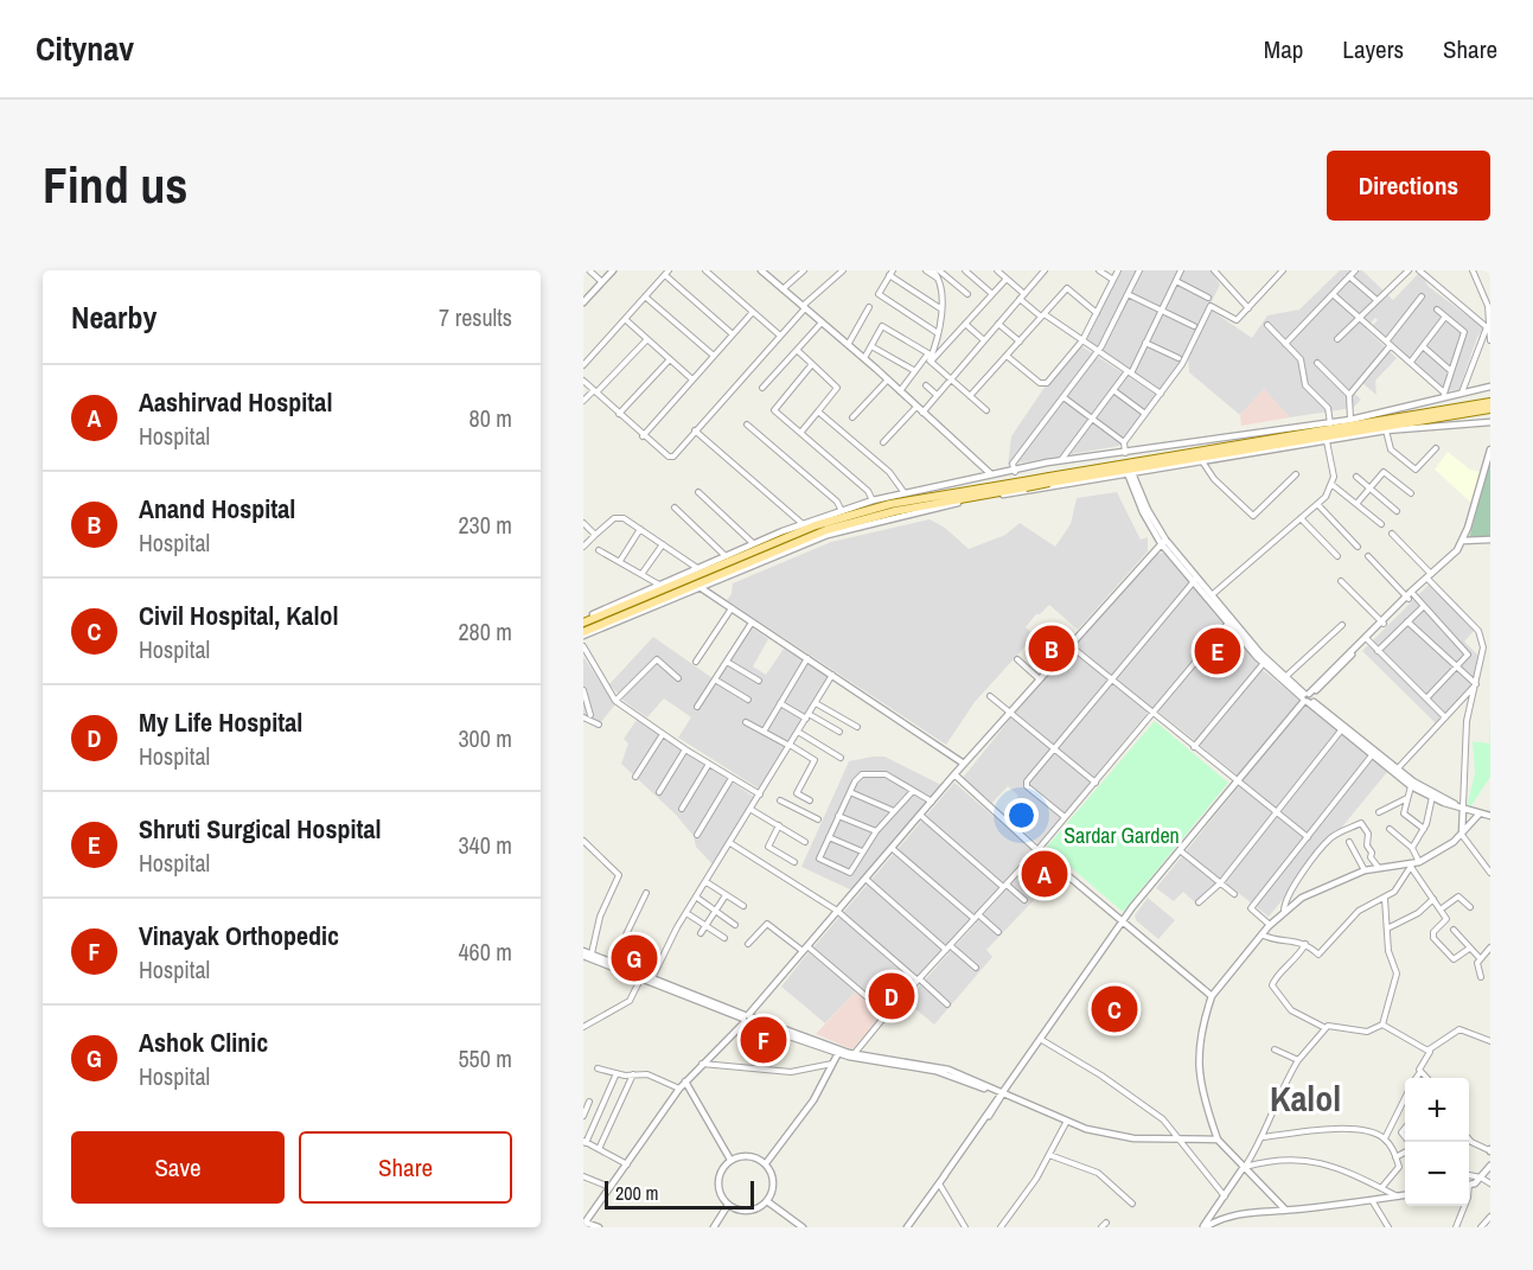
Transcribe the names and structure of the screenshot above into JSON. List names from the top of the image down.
{
  "districts": ["Kalol"],
  "parks": ["Sardar Garden"],
  "scale_bar": "200 m",
  "page": {
    "header": "Citynav",
    "nav": ["Map", "Layers", "Share"],
    "buttons": [
      "Directions",
      ["Save", "Share"]
    ],
    "title": "Find us",
    "heading": ["Nearby", "7 results"],
    "list": [
      {
        "mark": "A",
        "name": "Aashirvad Hospital",
        "note": "Hospital",
        "value": "80 m"
      },
      {
        "mark": "B",
        "name": "Anand Hospital",
        "note": "Hospital",
        "value": "230 m"
      },
      {
        "mark": "C",
        "name": "Civil Hospital, Kalol",
        "note": "Hospital",
        "value": "280 m"
      },
      {
        "mark": "D",
        "name": "My Life Hospital",
        "note": "Hospital",
        "value": "300 m"
      },
      {
        "mark": "E",
        "name": "Shruti Surgical Hospital",
        "note": "Hospital",
        "value": "340 m"
      },
      {
        "mark": "F",
        "name": "Vinayak Orthopedic",
        "note": "Hospital",
        "value": "460 m"
      },
      {
        "mark": "G",
        "name": "Ashok Clinic",
        "note": "Hospital",
        "value": "550 m"
      }
    ],
    "pins": [
      "B",
      "E",
      "A",
      "G",
      "D",
      "C",
      "F"
    ],
    "map_buttons": ["+", "−"],
    "scale": "200 m"
  }
}
